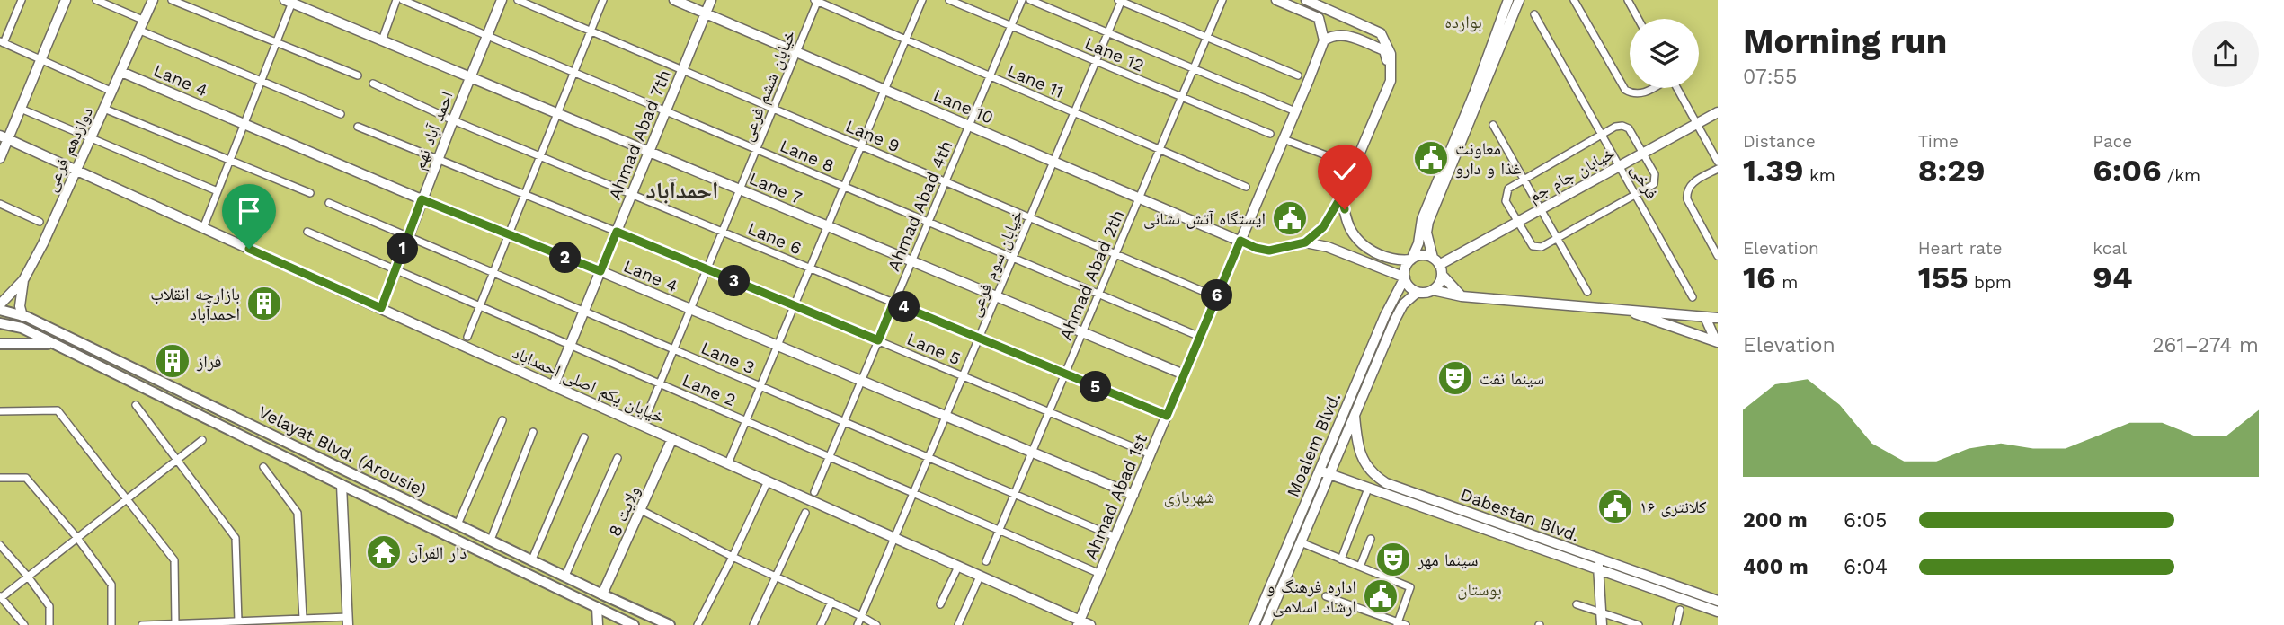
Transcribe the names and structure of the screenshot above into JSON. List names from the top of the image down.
{
  "streets": {
    "main road": ["Velayat Blvd. (Arousie)"],
    "street": [
      "Lane 12",
      "Lane 4",
      "Lane 11",
      "خیابان ششم فرعی",
      "Lane 10",
      "احمد آباد نهم",
      "Ahmad Abad 7th",
      "Lane 9",
      "دوازدهم فرعی",
      "Lane 8",
      "خیابان جام جم",
      "فرخی",
      "Lane 7",
      "Ahmad Abad 4th",
      "Lane 6",
      "خیابان سوم فرعی",
      "Ahmad Abad 2th",
      "Lane 5",
      "Lane 3",
      "خیابان یکم اصلی احمداباد",
      "Lane 2",
      "Moalem Blvd.",
      "Ahmad Abad 1st",
      "ولایت 8",
      "Dabestan Blvd."
    ]
  },
  "crossings": [
    ["Lane 12", "Ahmad Abad 4th"],
    ["Lane 12", "خیابان سوم فرعی"],
    ["Lane 12", "Ahmad Abad 2th"],
    ["Lane 4", "خیابان ششم فرعی"],
    ["Lane 4", "احمد آباد نهم"],
    ["Lane 4", "Ahmad Abad 7th"],
    ["Lane 4", "دوازدهم فرعی"],
    ["Lane 4", "Ahmad Abad 4th"],
    ["Lane 4", "خیابان سوم فرعی"],
    ["Lane 4", "Ahmad Abad 2th"],
    ["Lane 4", "Ahmad Abad 1st"],
    ["Lane 11", "خیابان ششم فرعی"],
    ["Lane 11", "Ahmad Abad 4th"],
    ["Lane 11", "خیابان سوم فرعی"],
    ["Lane 11", "Ahmad Abad 2th"],
    ["خیابان ششم فرعی", "Lane 10"],
    ["خیابان ششم فرعی", "Lane 9"],
    ["خیابان ششم فرعی", "Lane 8"],
    ["خیابان ششم فرعی", "Lane 7"],
    ["خیابان ششم فرعی", "Lane 6"],
    ["خیابان ششم فرعی", "Lane 5"],
    ["خیابان ششم فرعی", "Lane 3"],
    ["خیابان ششم فرعی", "خیابان یکم اصلی احمداباد"],
    ["خیابان ششم فرعی", "Lane 2"],
    ["Lane 10", "Ahmad Abad 7th"],
    ["Lane 10", "Ahmad Abad 4th"],
    ["Lane 10", "خیابان سوم فرعی"],
    ["Lane 10", "Ahmad Abad 2th"],
    ["Lane 10", "Ahmad Abad 1st"],
    ["احمد آباد نهم", "Lane 8"],
    ["احمد آباد نهم", "Lane 7"],
    ["احمد آباد نهم", "Lane 6"],
    ["احمد آباد نهم", "Lane 5"],
    ["احمد آباد نهم", "Lane 3"],
    ["احمد آباد نهم", "خیابان یکم اصلی احمداباد"],
    ["احمد آباد نهم", "Lane 2"],
    ["Ahmad Abad 7th", "Lane 9"],
    ["Ahmad Abad 7th", "Lane 8"],
    ["Ahmad Abad 7th", "Lane 7"],
    ["Ahmad Abad 7th", "Lane 6"],
    ["Ahmad Abad 7th", "Lane 5"],
    ["Ahmad Abad 7th", "Lane 3"],
    ["Ahmad Abad 7th", "خیابان یکم اصلی احمداباد"],
    ["Ahmad Abad 7th", "Lane 2"],
    ["Lane 9", "Ahmad Abad 4th"],
    ["Lane 9", "خیابان سوم فرعی"],
    ["Lane 9", "Ahmad Abad 2th"],
    ["Lane 9", "Ahmad Abad 1st"],
    ["دوازدهم فرعی", "خیابان یکم اصلی احمداباد"],
    ["Lane 8", "Ahmad Abad 4th"],
    ["Lane 8", "خیابان سوم فرعی"],
    ["Lane 8", "Ahmad Abad 2th"],
    ["Lane 8", "Ahmad Abad 1st"],
    ["خیابان جام جم", "فرخی"],
    ["خیابان جام جم", "Moalem Blvd."],
    ["Lane 7", "Ahmad Abad 4th"],
    ["Lane 7", "خیابان سوم فرعی"],
    ["Lane 7", "Ahmad Abad 2th"],
    ["Lane 7", "Ahmad Abad 1st"],
    ["Ahmad Abad 4th", "Lane 6"],
    ["Ahmad Abad 4th", "Lane 5"],
    ["Ahmad Abad 4th", "Lane 3"],
    ["Ahmad Abad 4th", "Lane 2"],
    ["Lane 6", "خیابان سوم فرعی"],
    ["Lane 6", "Ahmad Abad 2th"],
    ["Lane 6", "Ahmad Abad 1st"],
    ["خیابان سوم فرعی", "Lane 5"],
    ["خیابان سوم فرعی", "Lane 3"],
    ["خیابان سوم فرعی", "خیابان یکم اصلی احمداباد"],
    ["خیابان سوم فرعی", "Lane 2"],
    ["Ahmad Abad 2th", "Lane 5"],
    ["Ahmad Abad 2th", "Lane 3"],
    ["Ahmad Abad 2th", "Lane 2"],
    ["Lane 5", "Ahmad Abad 1st"],
    ["Lane 3", "Ahmad Abad 1st"],
    ["خیابان یکم اصلی احمداباد", "Ahmad Abad 1st"],
    ["خیابان یکم اصلی احمداباد", "ولایت 8"],
    ["Lane 2", "Ahmad Abad 1st"],
    ["Moalem Blvd.", "Dabestan Blvd."],
    ["Velayat Blvd. (Arousie)", "ولایت 8"]
  ],
  "districts": ["احمدآباد"],
  "parks": ["بوارده", "شهربازی", "بوستان"],
  "places": {
    "public building": [
      "معاونت غذا و دارو",
      "ایستگاه آتش نشانی",
      "کلانتری ۱۶",
      "اداره فرهنگ و ارشاد اسلامی"
    ],
    "building": ["بازارچه انقلاب احمدآباد", "فراز"],
    "theatre": ["سینما نفت", "سینما مهر"],
    "temple": ["دار القرآن"]
  },
  "page": {
    "heading": ["Morning run", "07:55"],
    "stats": [
      ["Distance", "1.39 km"],
      ["Time", "8:29"],
      ["Pace", "6:06 /km"],
      ["Elevation", "16 m"],
      ["Heart rate", "155 bpm"],
      ["kcal", "94"]
    ],
    "pins": [
      "1",
      "2",
      "3",
      "6",
      "4",
      "5"
    ],
    "chart": ["Elevation", "261–274 m"],
    "list": [
      {
        "name": "200 m",
        "note": "6:05"
      },
      {
        "name": "400 m",
        "note": "6:04"
      }
    ]
  }
}
